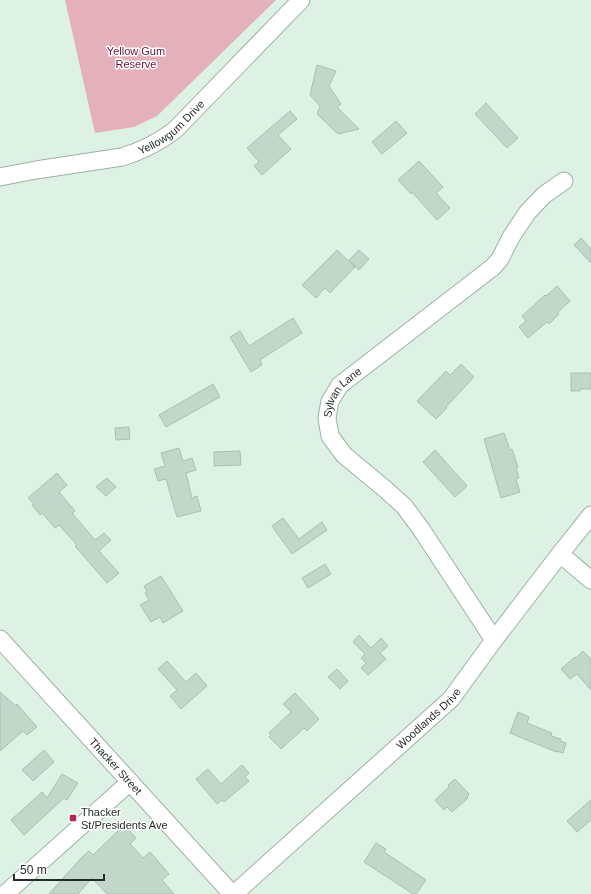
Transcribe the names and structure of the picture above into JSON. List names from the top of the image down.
{
  "streets": {
    "street": [
      "Yellowgum Drive",
      "Sylvan Lane",
      "Woodlands Drive",
      "Thacker Street"
    ]
  },
  "crossings": [
    ["Sylvan Lane", "Woodlands Drive"],
    ["Woodlands Drive", "Thacker Street"]
  ],
  "parks": ["Yellow Gum Reserve"],
  "places": {
    "transit": ["Thacker St/Presidents Ave"]
  },
  "scale_bar": "50 m"
}
